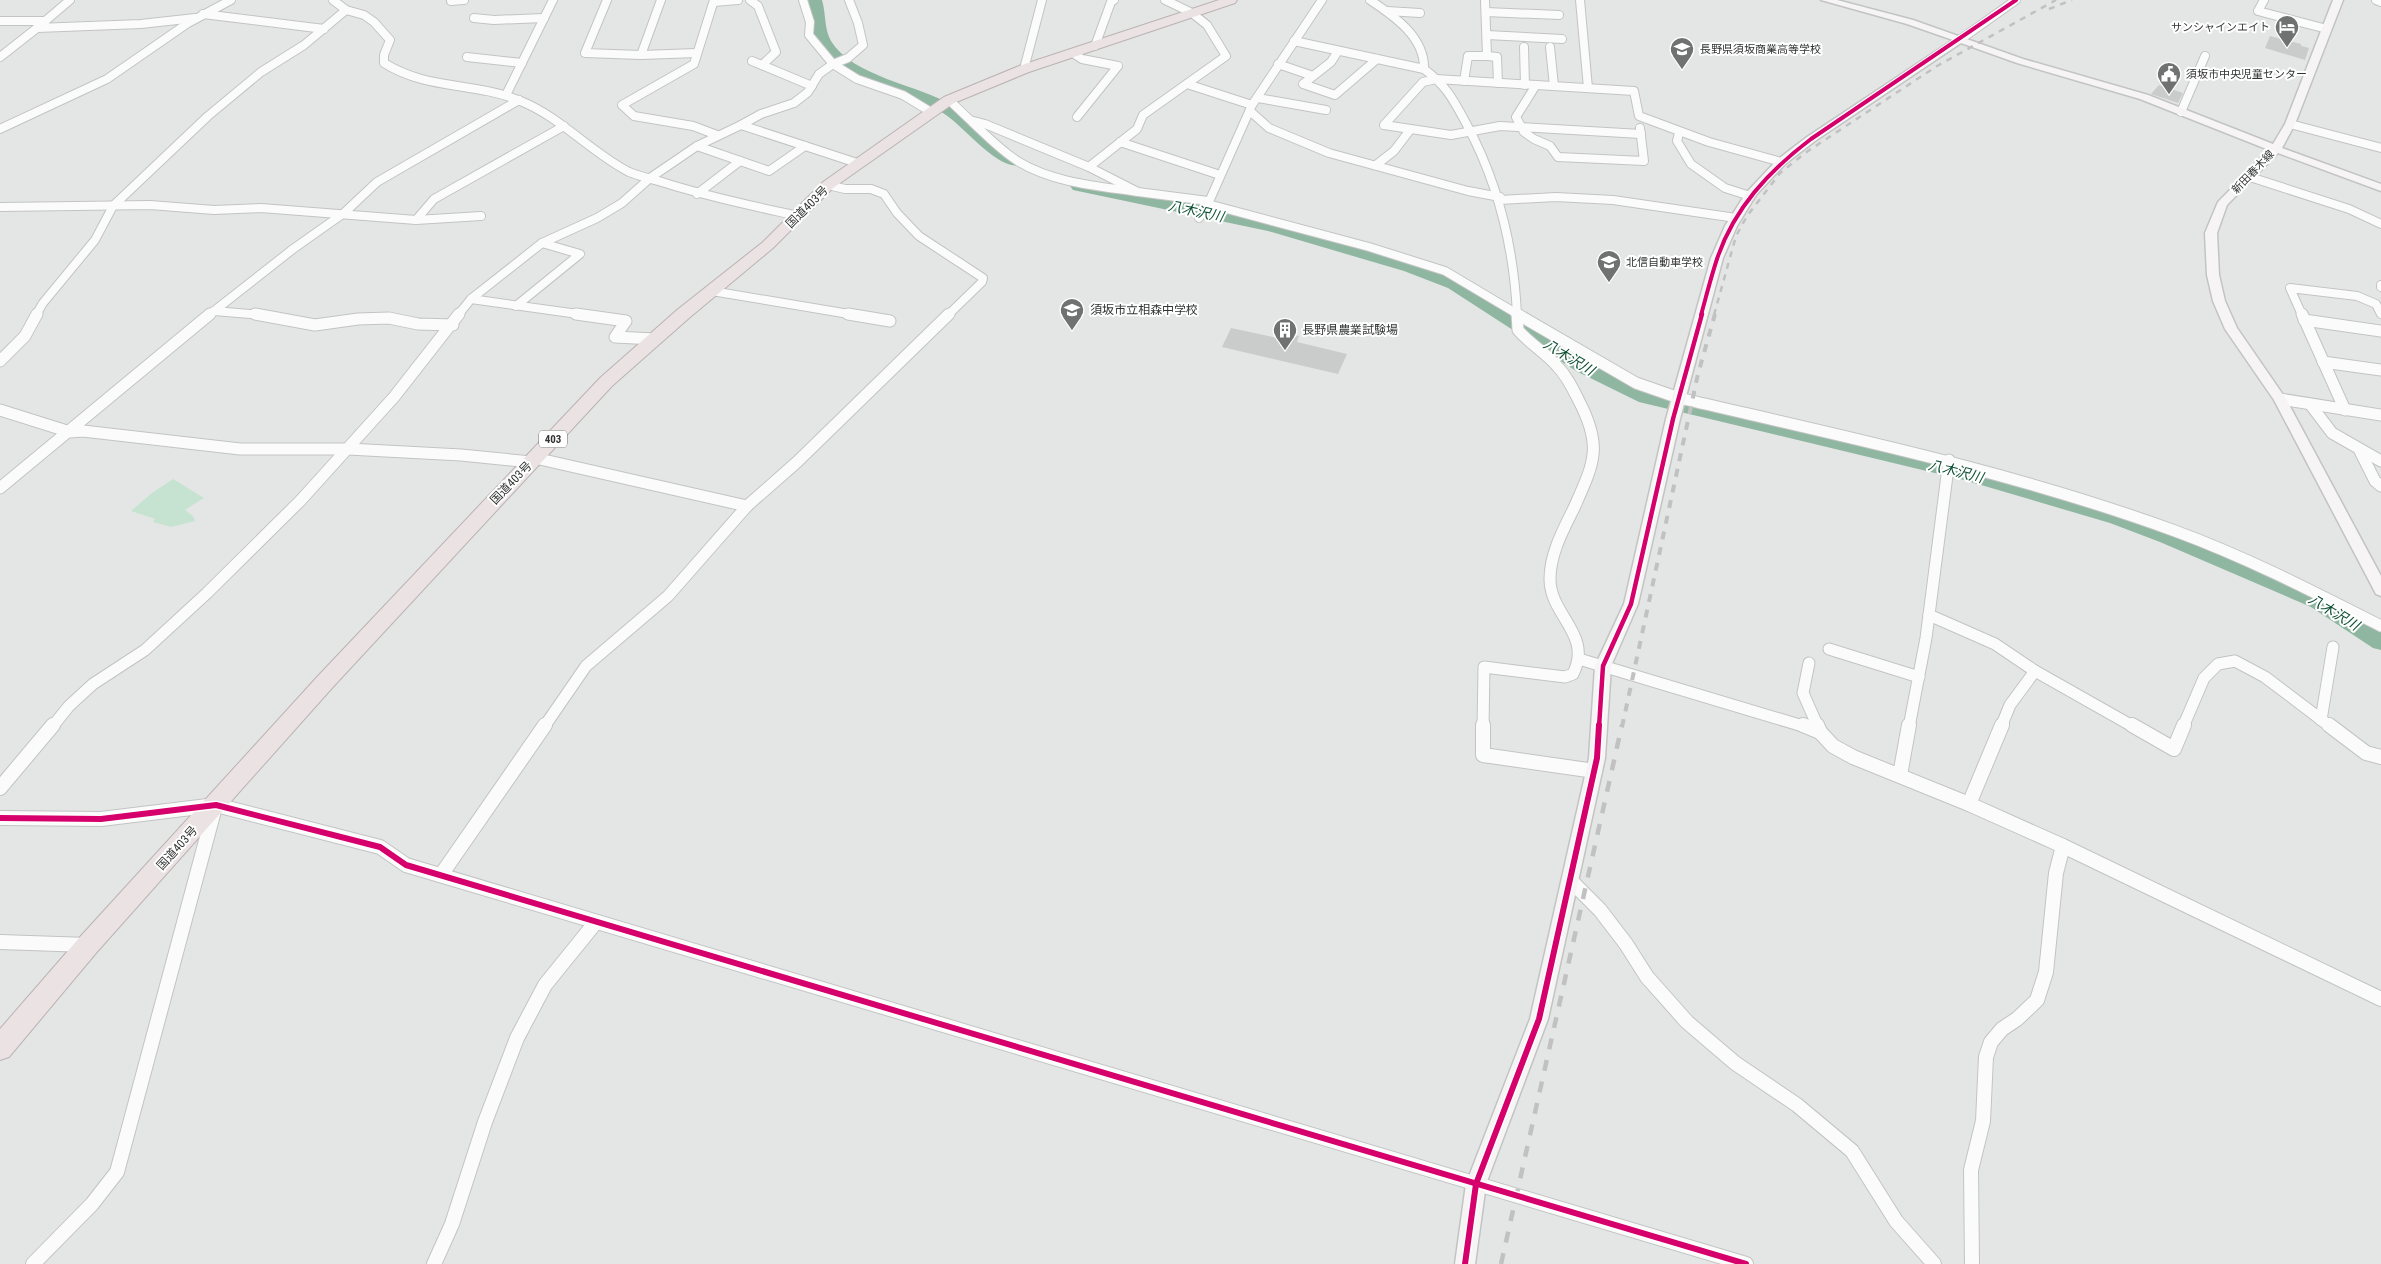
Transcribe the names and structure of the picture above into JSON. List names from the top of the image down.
{
  "streets": {
    "highway": ["国道403号", "403"],
    "street": ["新田春木線"]
  },
  "water": ["八木沢川"],
  "places": {
    "hotel": ["サンシャインエイト"],
    "school or university": ["長野県須坂商業高等学校", "北信自動車学校", "須坂市立相森中学校"],
    "public building": ["須坂市中央児童センター"],
    "building": ["長野県農業試験場"]
  }
}
